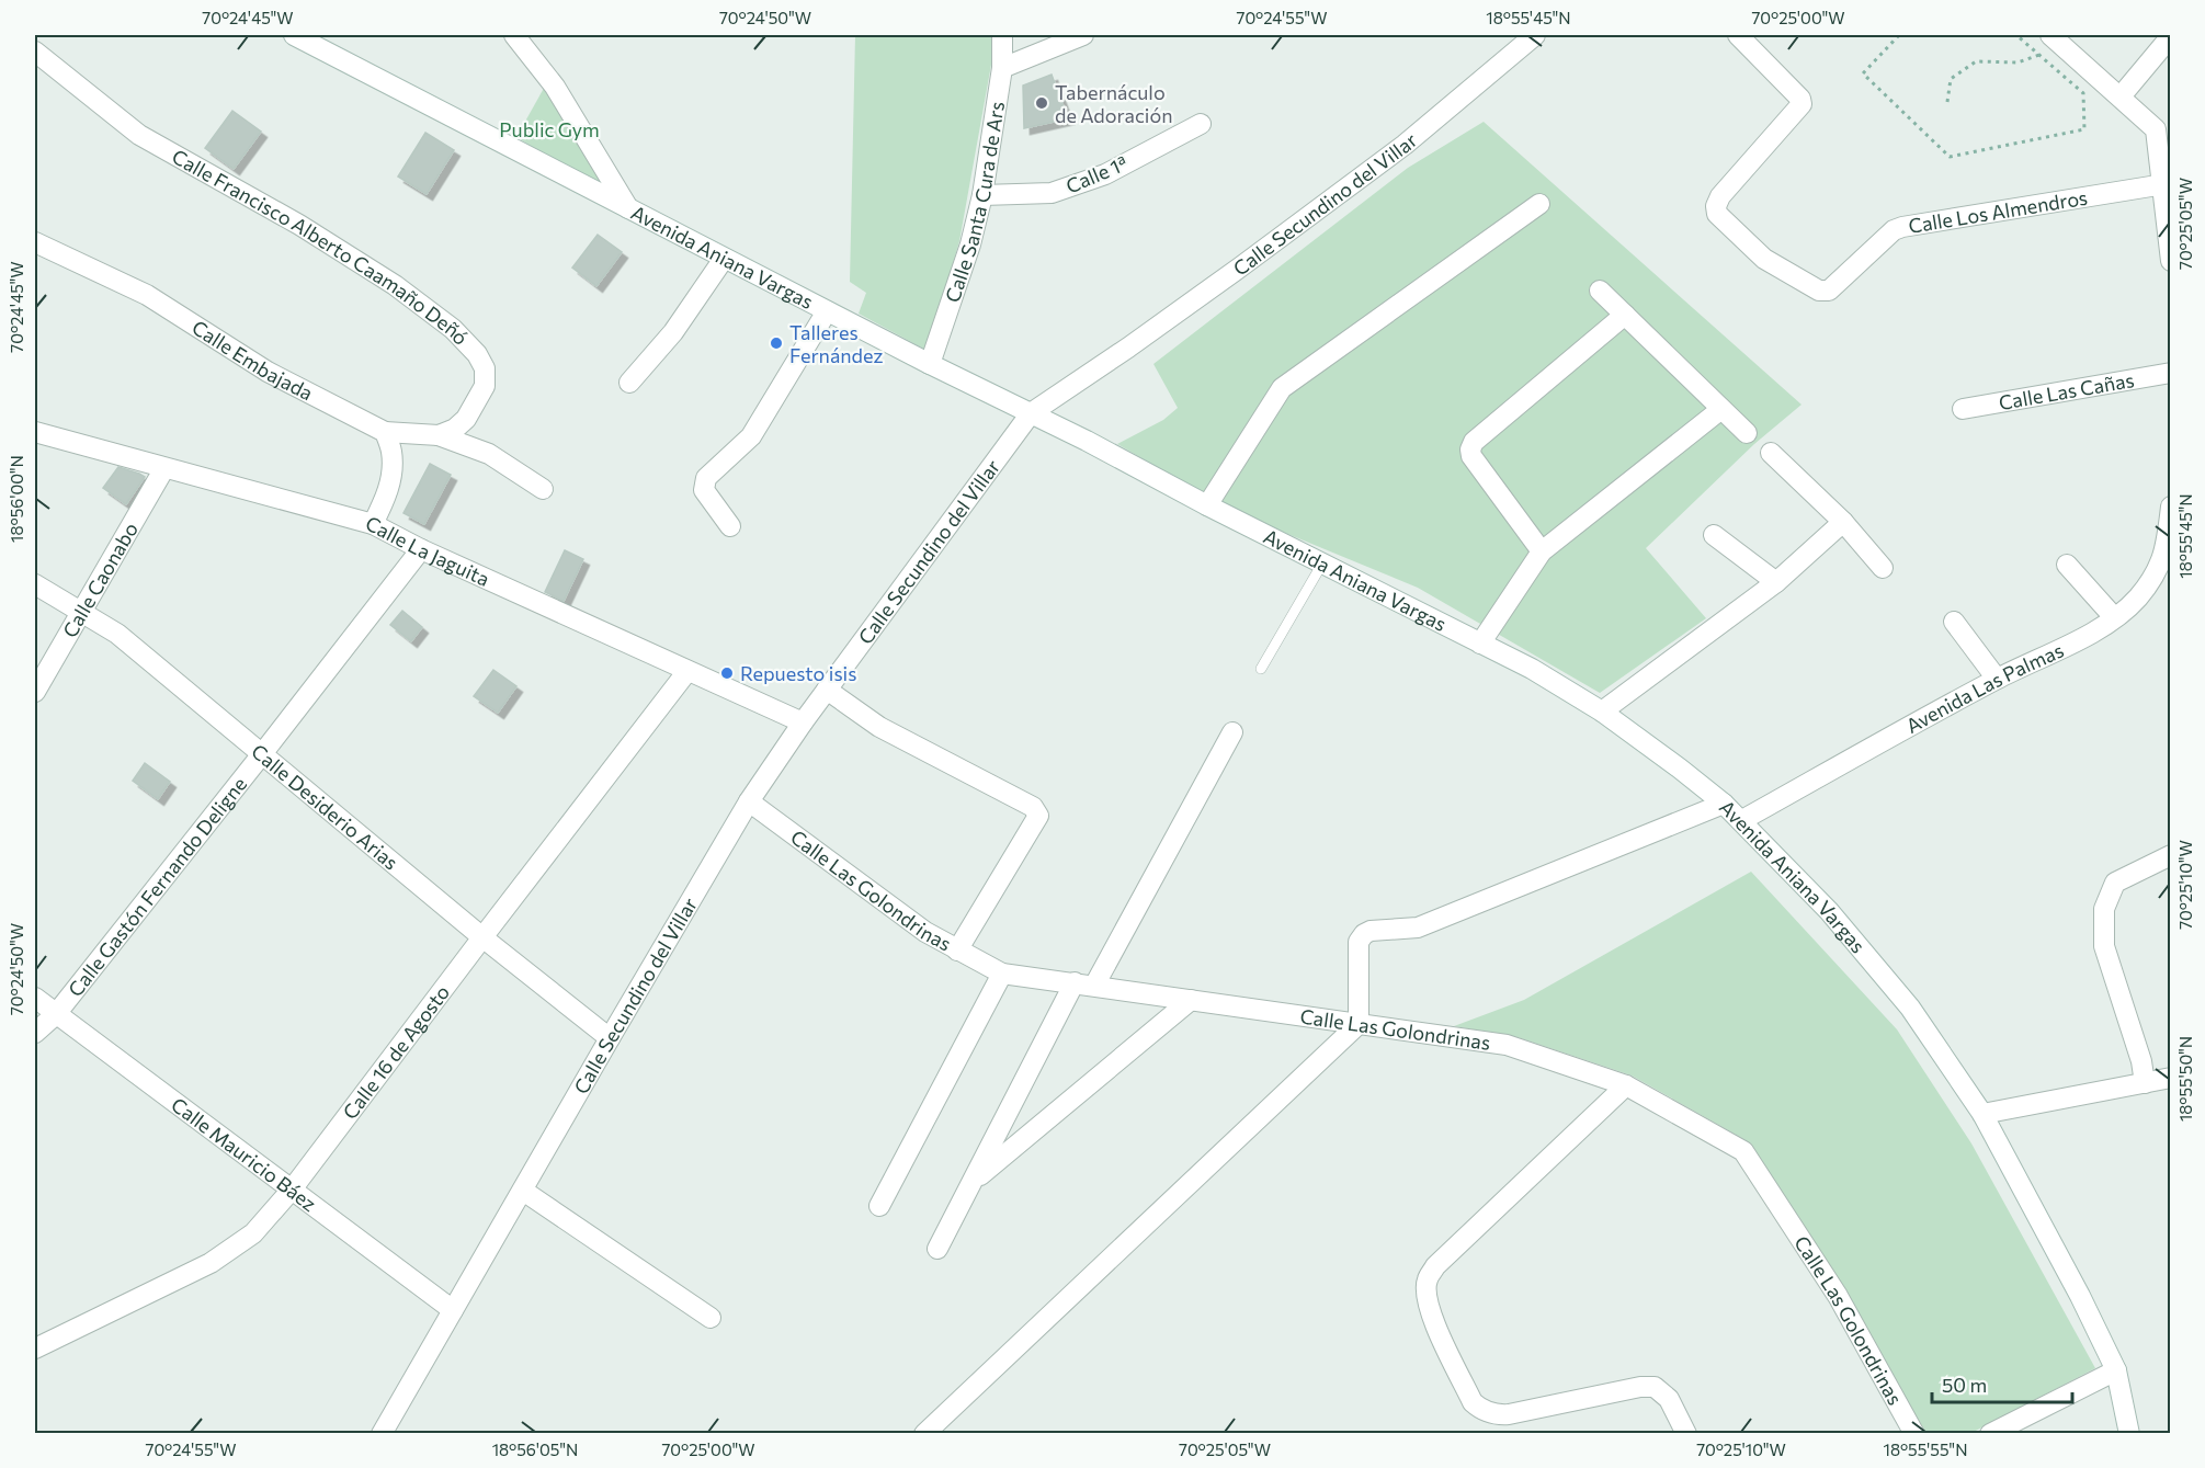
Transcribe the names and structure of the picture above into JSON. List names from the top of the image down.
{
  "streets": {
    "street": [
      "Calle 1ª",
      "Calle Santa Cura de Ars",
      "Calle Secundino del Villar",
      "Calle Los Almendros",
      "Calle Francisco Alberto Caamaño Deñó",
      "Avenida Aniana Vargas",
      "Calle Embajada",
      "Calle Las Cañas",
      "Calle La Jaguita",
      "Calle Caonabo",
      "Avenida Las Palmas",
      "Calle Desiderio Arias",
      "Calle Gastón Fernando Deligne",
      "Calle Las Golondrinas",
      "Calle 16 de Agosto",
      "Calle Mauricio Báez"
    ]
  },
  "crossings": [
    ["Calle 1ª", "Calle Santa Cura de Ars"],
    ["Calle Santa Cura de Ars", "Avenida Aniana Vargas"],
    ["Calle Secundino del Villar", "Avenida Aniana Vargas"],
    ["Calle Secundino del Villar", "Calle La Jaguita"],
    ["Calle Secundino del Villar", "Calle Desiderio Arias"],
    ["Calle Secundino del Villar", "Calle Las Golondrinas"],
    ["Calle Secundino del Villar", "Calle Mauricio Báez"],
    ["Avenida Aniana Vargas", "Avenida Las Palmas"],
    ["Calle La Jaguita", "Calle Caonabo"],
    ["Calle La Jaguita", "Calle Gastón Fernando Deligne"],
    ["Calle La Jaguita", "Calle 16 de Agosto"],
    ["Calle Caonabo", "Calle Desiderio Arias"],
    ["Calle Desiderio Arias", "Calle Gastón Fernando Deligne"],
    ["Calle Desiderio Arias", "Calle 16 de Agosto"],
    ["Calle Gastón Fernando Deligne", "Calle Mauricio Báez"],
    ["Calle 16 de Agosto", "Calle Mauricio Báez"]
  ],
  "parks": ["Public Gym"],
  "places": ["Tabernáculo de Adoración", "Talleres Fernández", "Repuesto isis"],
  "scale_bar": "50 m",
  "coordinates": [
    "70°24'45\"W",
    "70°24'50\"W",
    "70°24'55\"W",
    "18°55'45\"N",
    "70°25'00\"W",
    "70°25'05\"W",
    "18°56'00\"N",
    "70°25'10\"W",
    "18°55'50\"N",
    "18°56'05\"N",
    "18°55'55\"N"
  ]
}
